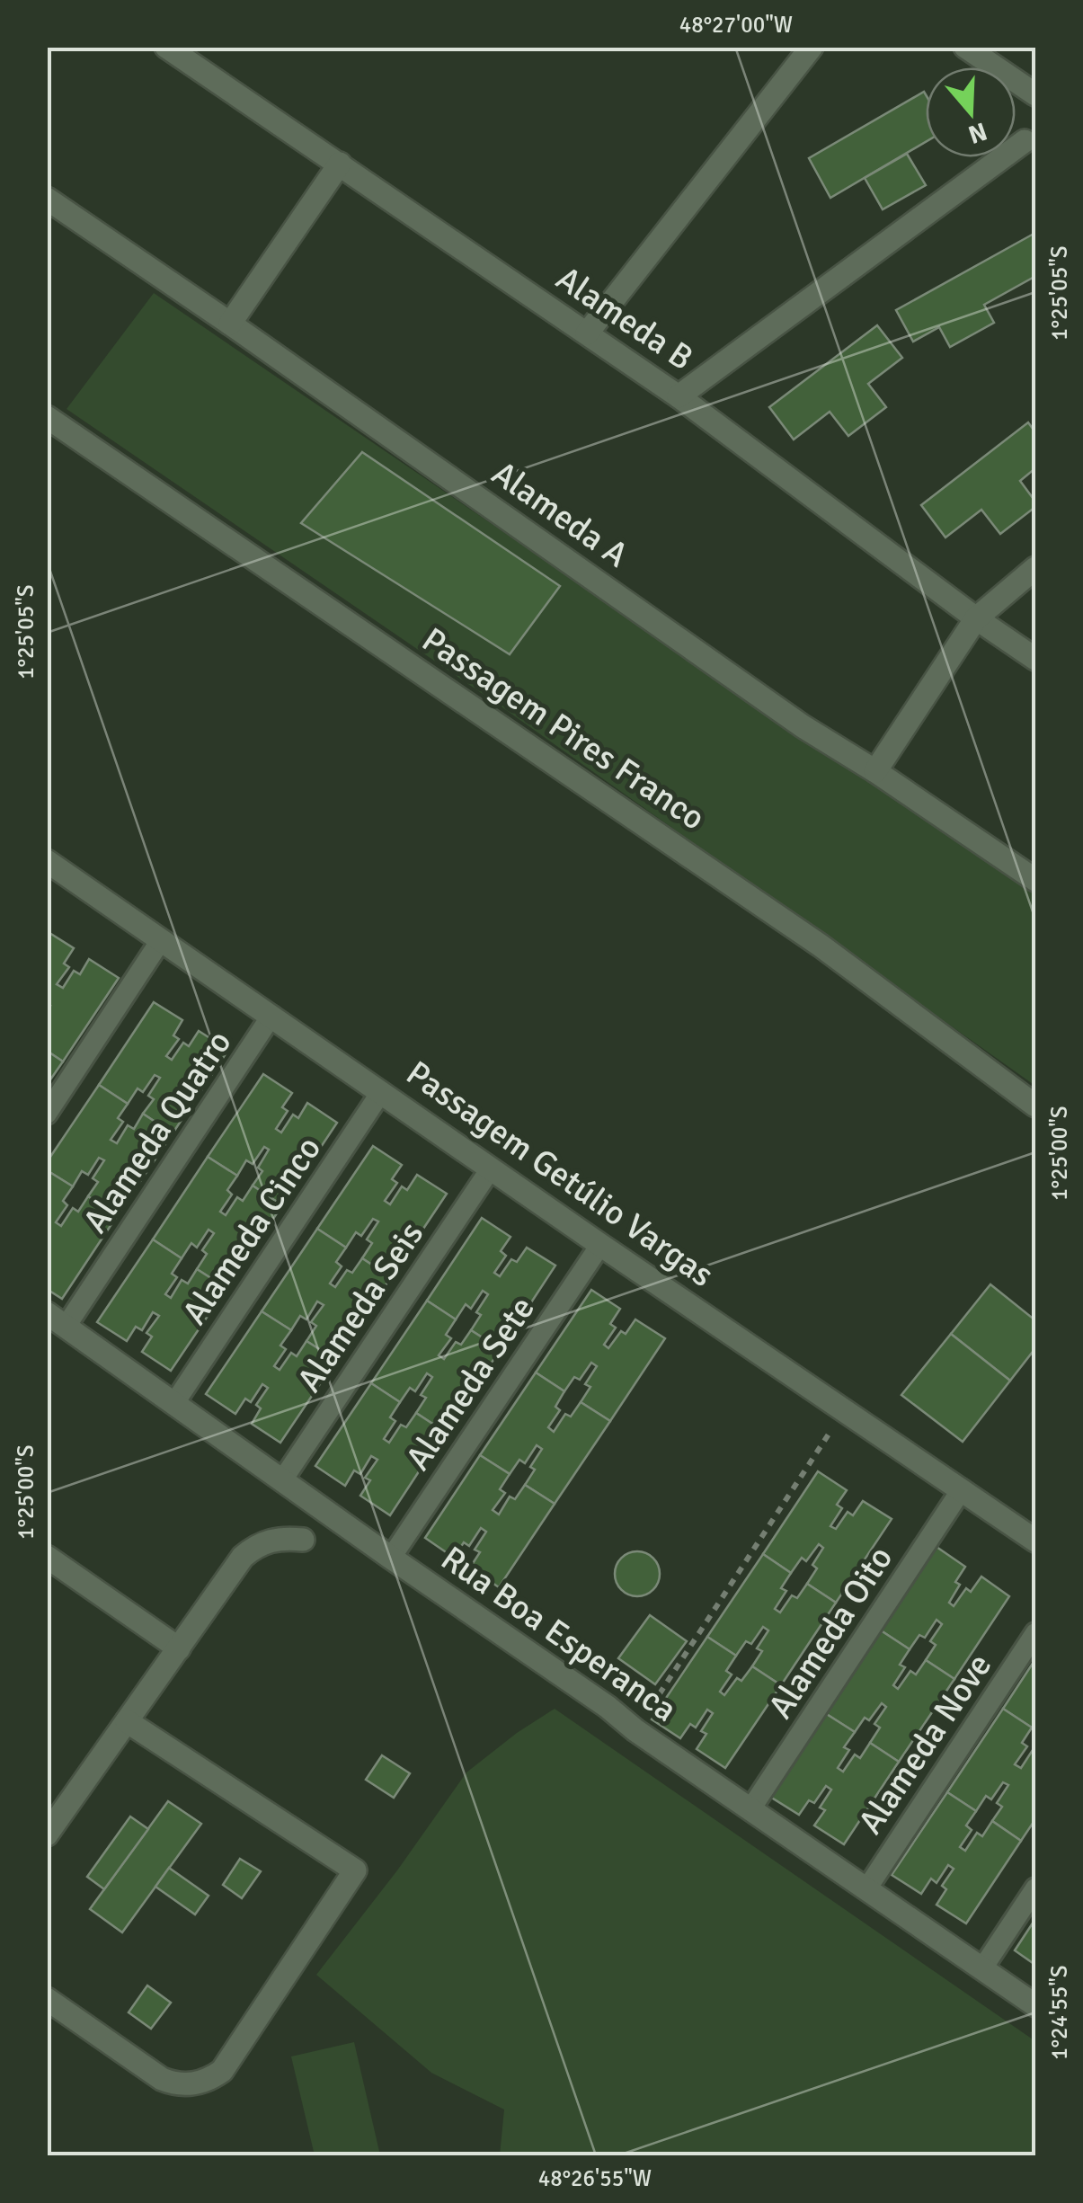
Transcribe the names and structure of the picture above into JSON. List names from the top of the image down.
{
  "streets": {
    "street": [
      "Alameda B",
      "Alameda A",
      "Passagem Pires Franco",
      "Passagem Getúlio Vargas",
      "Rua Boa Esperanca"
    ],
    "lane": [
      "Alameda Quatro",
      "Alameda Cinco",
      "Alameda Seis",
      "Alameda Sete",
      "Alameda Oito",
      "Alameda Nove"
    ]
  },
  "crossings": [
    ["Alameda Quatro", "Passagem Getúlio Vargas"],
    ["Alameda Quatro", "Rua Boa Esperanca"],
    ["Passagem Getúlio Vargas", "Alameda Cinco"],
    ["Passagem Getúlio Vargas", "Alameda Seis"],
    ["Passagem Getúlio Vargas", "Alameda Sete"],
    ["Passagem Getúlio Vargas", "Alameda Oito"],
    ["Alameda Cinco", "Rua Boa Esperanca"],
    ["Alameda Seis", "Rua Boa Esperanca"],
    ["Alameda Sete", "Rua Boa Esperanca"],
    ["Alameda Oito", "Rua Boa Esperanca"],
    ["Rua Boa Esperanca", "Alameda Nove"]
  ],
  "north": "bottom",
  "coordinates": [
    "48°27'00\"W",
    "1°25'05\"S",
    "1°25'00\"S",
    "1°24'55\"S",
    "48°26'55\"W"
  ]
}
